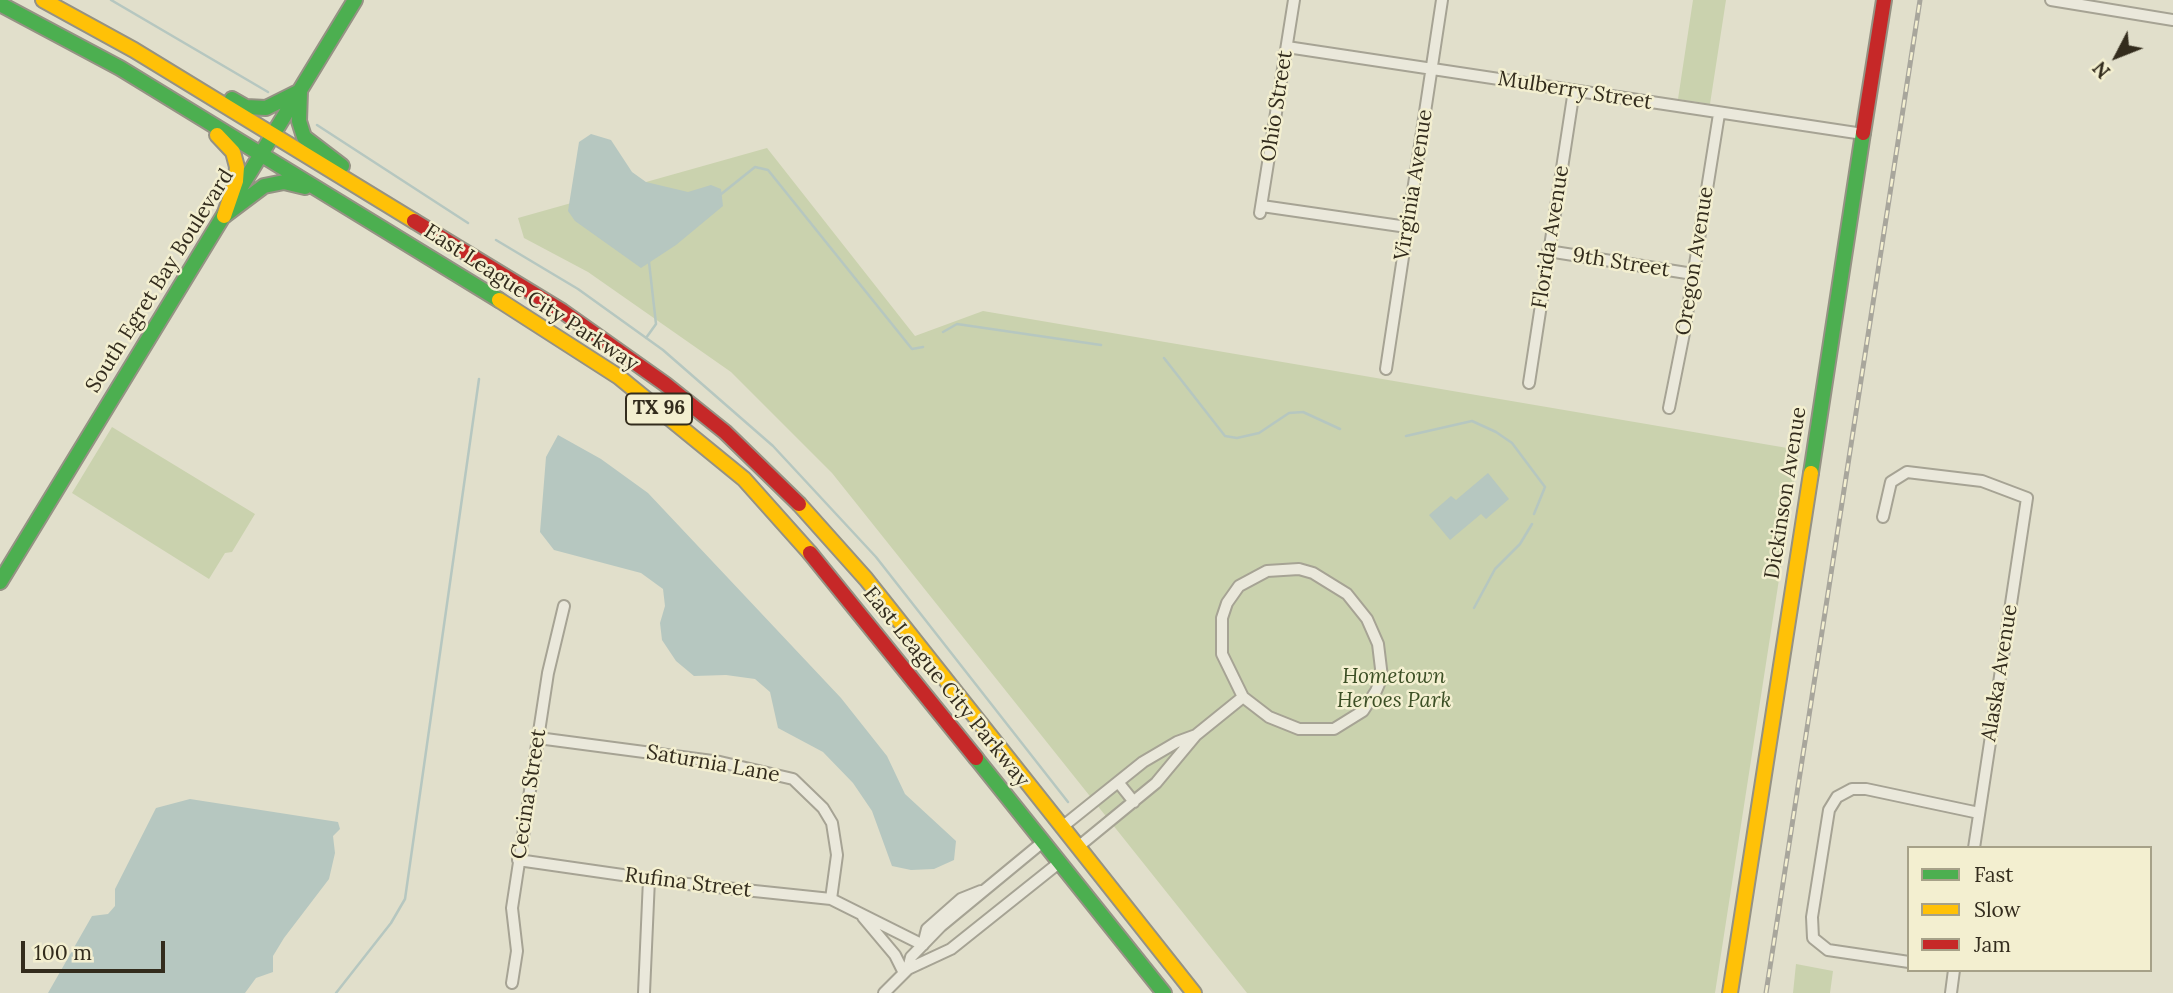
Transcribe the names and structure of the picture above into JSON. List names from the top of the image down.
{
  "streets": {
    "main road": [
      "South Egret Bay Boulevard",
      "East League City Parkway",
      "TX 96",
      "Dickinson Avenue"
    ],
    "street": [
      "Mulberry Street",
      "Ohio Street",
      "Virginia Avenue",
      "Florida Avenue",
      "Oregon Avenue",
      "9th Street",
      "Alaska Avenue",
      "Saturnia Lane",
      "Cecina Street",
      "Rufina Street"
    ]
  },
  "crossings": [
    ["Mulberry Street", "Ohio Street"],
    ["Mulberry Street", "Virginia Avenue"],
    ["Mulberry Street", "Florida Avenue"],
    ["Mulberry Street", "Oregon Avenue"],
    ["Mulberry Street", "Dickinson Avenue"],
    ["Ohio Street", "Virginia Avenue"],
    ["Florida Avenue", "9th Street"],
    ["Oregon Avenue", "9th Street"],
    ["South Egret Bay Boulevard", "East League City Parkway"],
    ["Saturnia Lane", "Cecina Street"],
    ["Saturnia Lane", "Rufina Street"],
    ["Cecina Street", "Rufina Street"]
  ],
  "parks": ["Hometown Heroes Park"],
  "legend": ["Fast", "Slow", "Jam"],
  "scale_bar": "100 m",
  "north": "bottom left"
}
